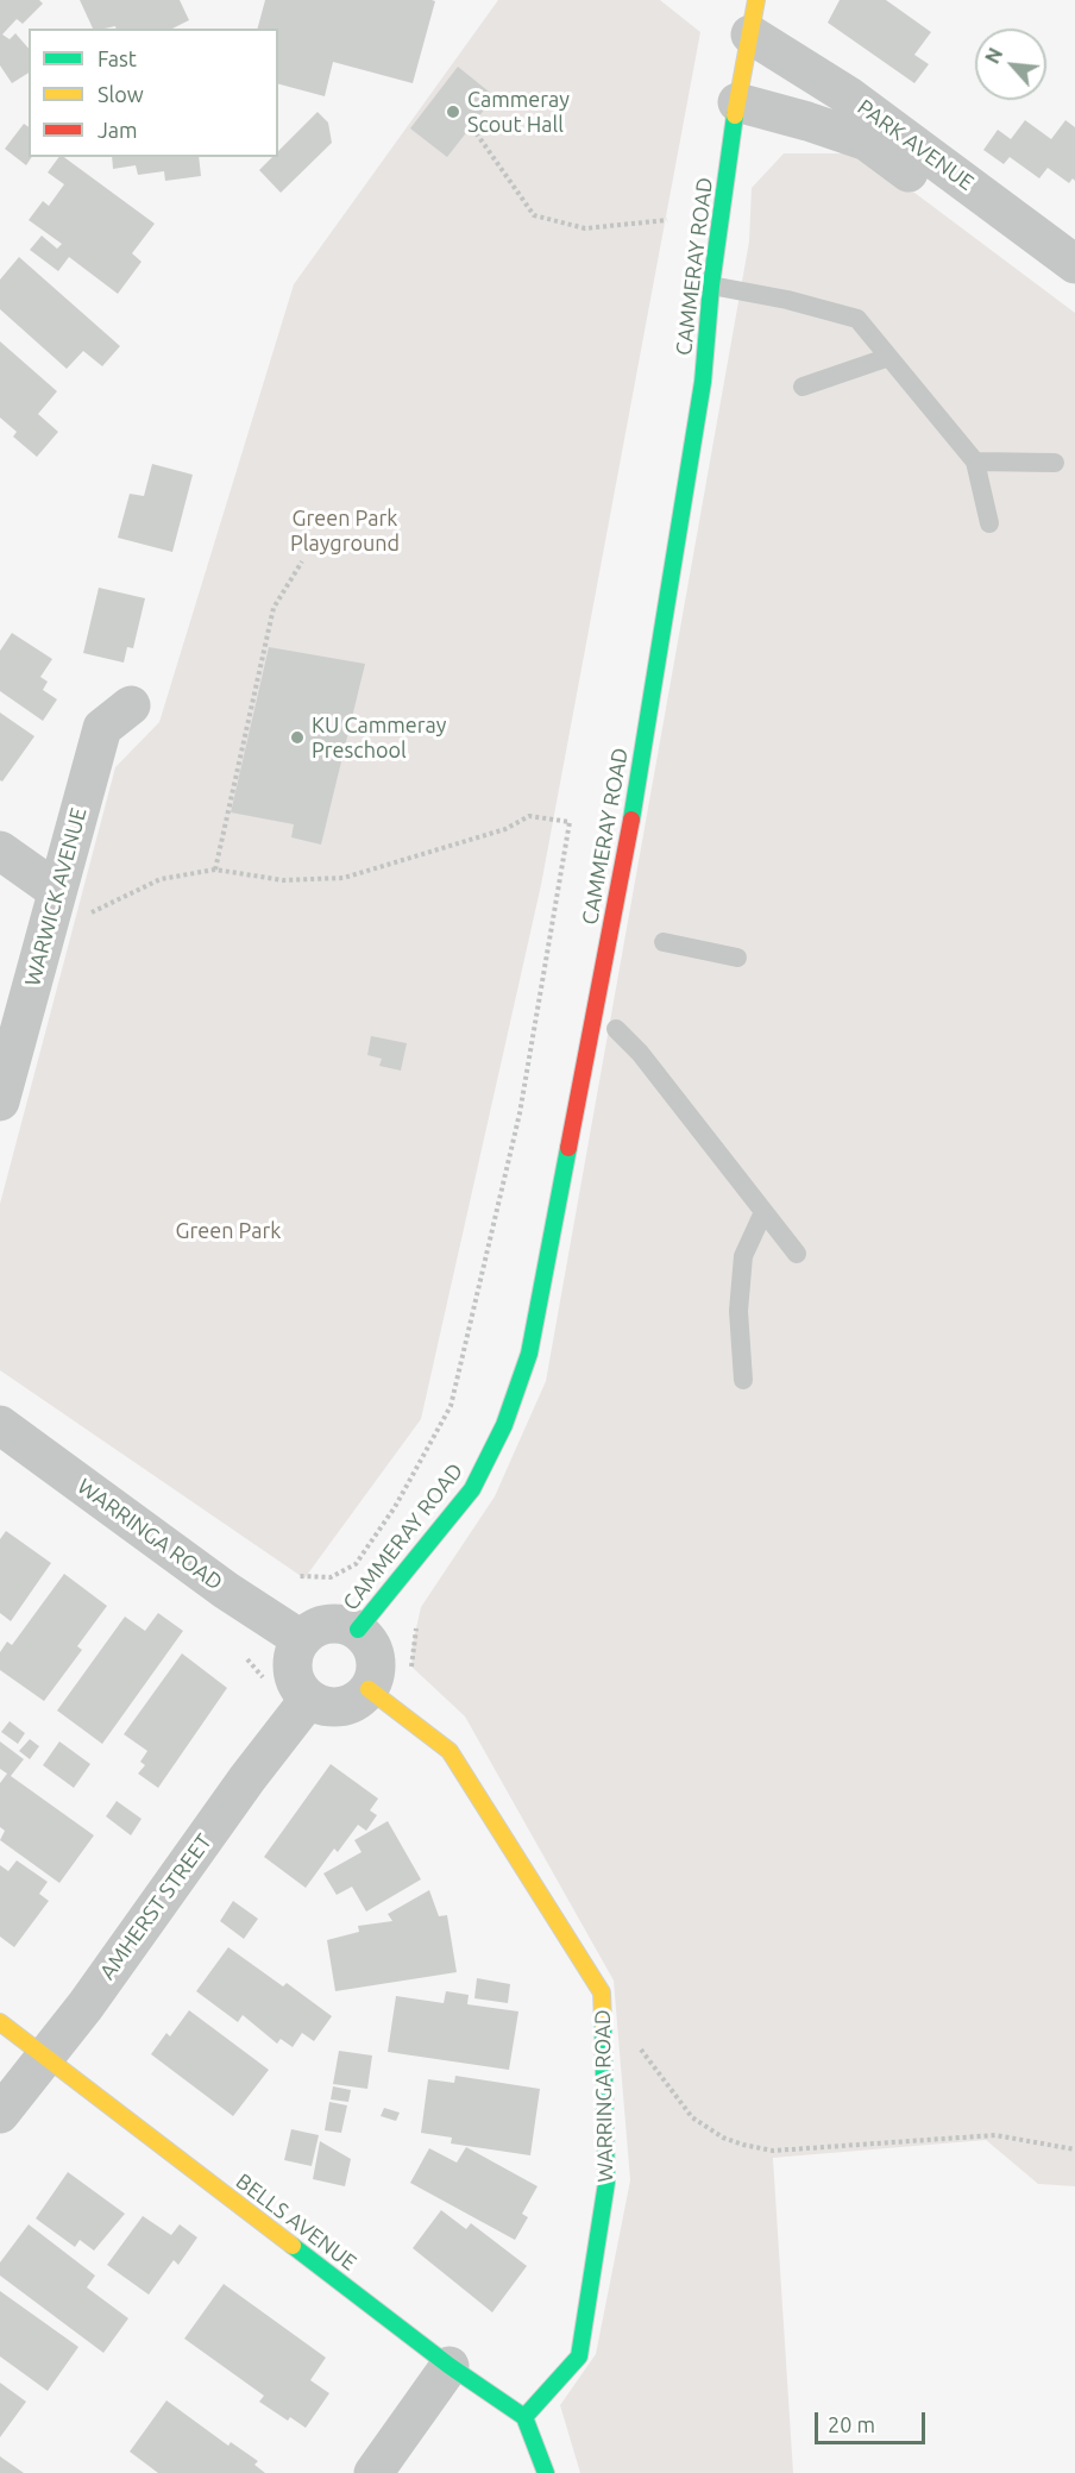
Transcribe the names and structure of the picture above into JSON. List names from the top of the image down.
{
  "streets": {
    "street": [
      "PARK AVENUE",
      "CAMMERAY ROAD",
      "WARWICK AVENUE",
      "WARRINGA ROAD",
      "AMHERST STREET",
      "BELLS AVENUE"
    ]
  },
  "crossings": [
    ["PARK AVENUE", "CAMMERAY ROAD"],
    ["CAMMERAY ROAD", "WARRINGA ROAD"],
    ["CAMMERAY ROAD", "AMHERST STREET"],
    ["WARRINGA ROAD", "AMHERST STREET"],
    ["WARRINGA ROAD", "BELLS AVENUE"],
    ["AMHERST STREET", "BELLS AVENUE"]
  ],
  "parks": ["Green Park Playground", "Green Park"],
  "places": ["Cammeray Scout Hall", "KU Cammeray Preschool"],
  "legend": ["Fast", "Slow", "Jam"],
  "scale_bar": "20 m",
  "north": "top left"
}
